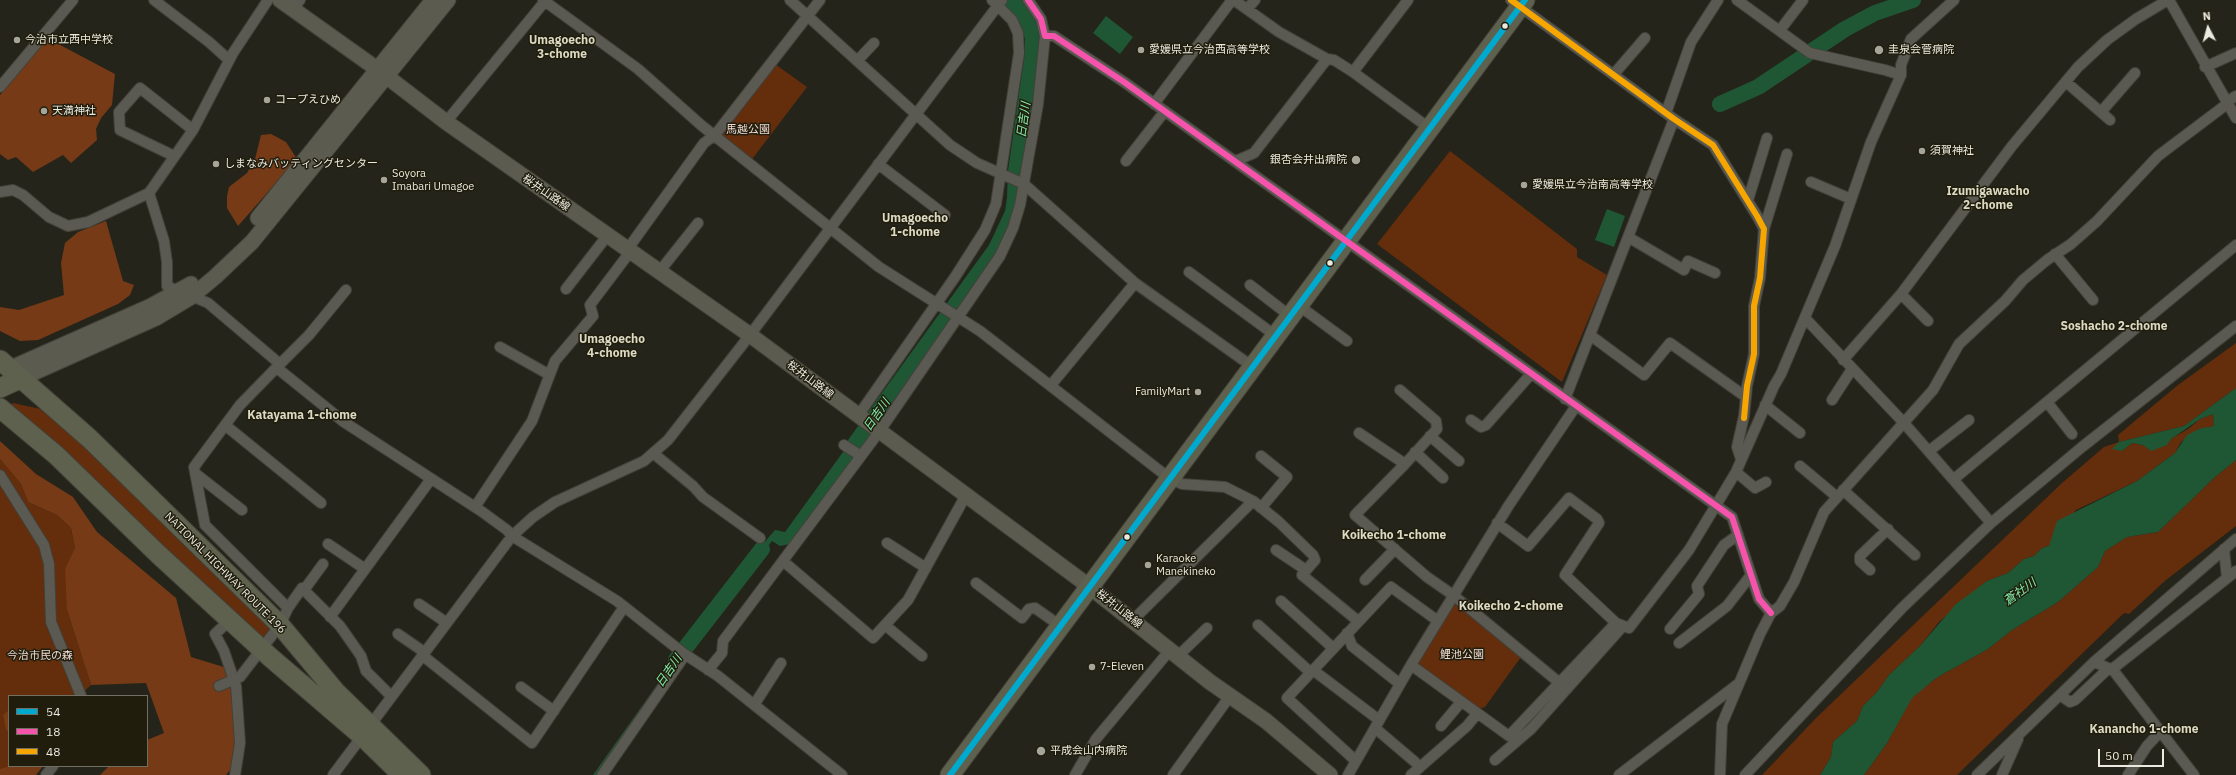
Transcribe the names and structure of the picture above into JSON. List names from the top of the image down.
{
  "streets": {
    "highway": ["NATIONAL HIGHWAY ROUTE 196"],
    "main road": ["桜井山路線"]
  },
  "districts": [
    "Umagoecho 3-chome",
    "Izumigawacho 2-chome",
    "Umagoecho 1-chome",
    "Soshacho 2-chome",
    "Umagoecho 4-chome",
    "Katayama 1-chome",
    "Koikecho 1-chome",
    "Koikecho 2-chome",
    "Kanancho 1-chome"
  ],
  "water": ["日吉川", "蒼社川"],
  "parks": ["馬越公園", "鯉池公園", "今治市民の森"],
  "places": [
    "今治市立西中学校",
    "愛媛県立今治西高等学校",
    "圭泉会菅病院",
    "コープえひめ",
    "天満神社",
    "須賀神社",
    "銀杏会井出病院",
    "しまなみバッティングセンター",
    "Soyora Imabari Umagoe",
    "愛媛県立今治南高等学校",
    "FamilyMart",
    "Karaoke Manekineko",
    "7-Eleven",
    "平成会山内病院"
  ],
  "lines": ["transit line 54", "transit line 18", "transit line 48"],
  "legend": ["54", "18", "48"],
  "scale_bar": "50 m",
  "north": "top"
}
